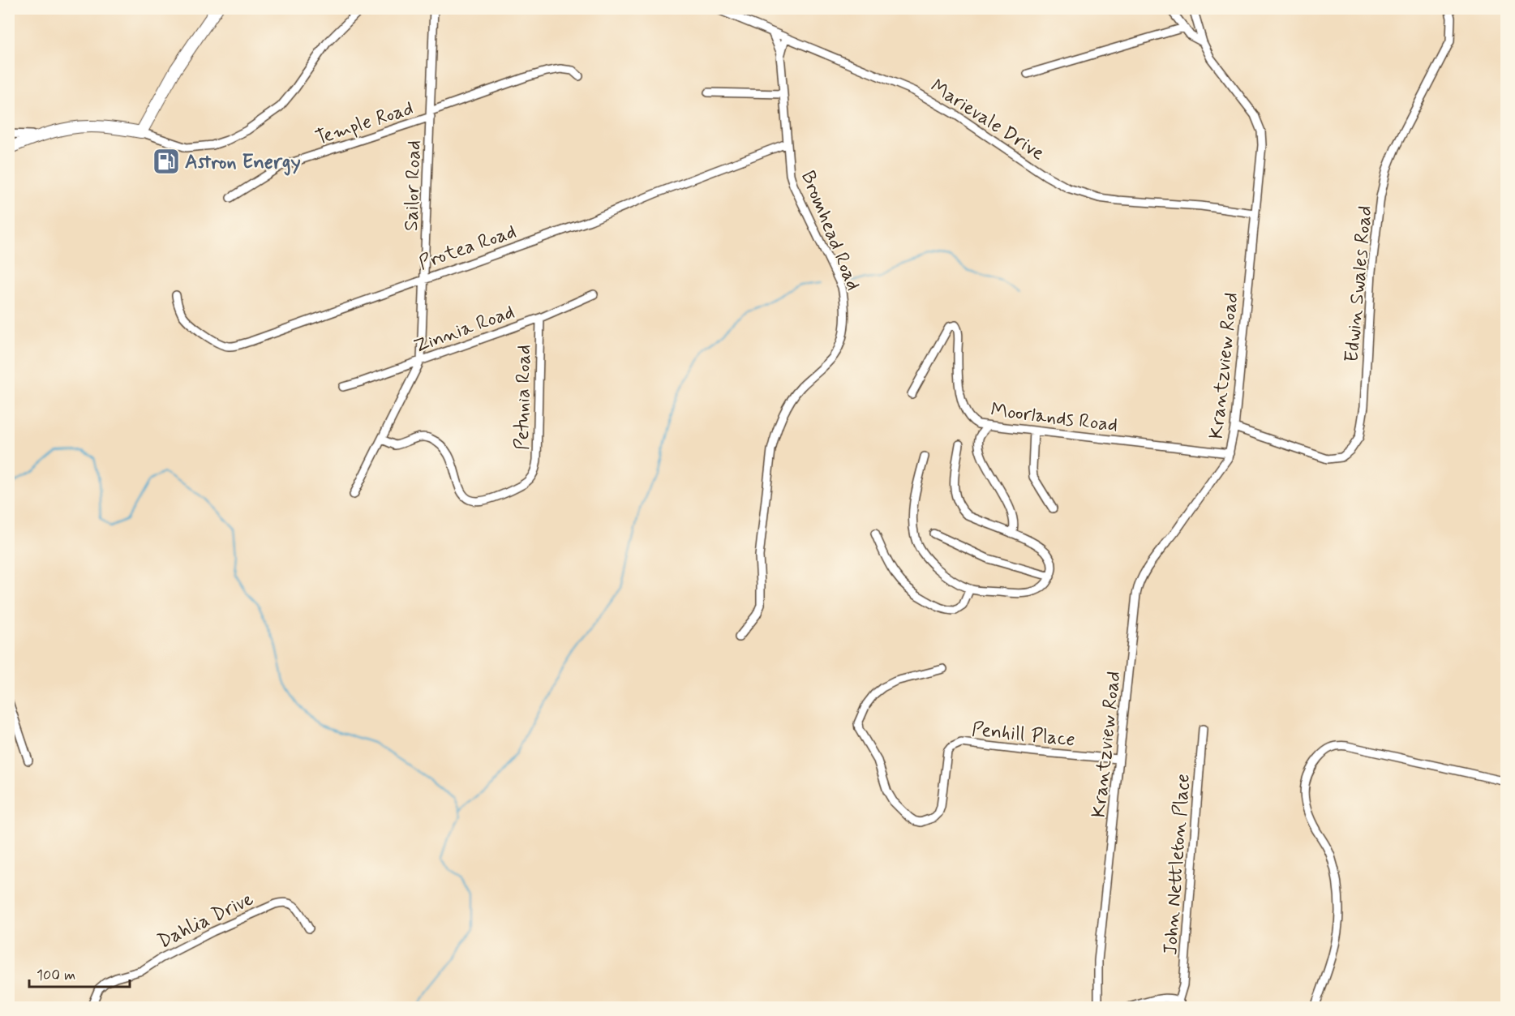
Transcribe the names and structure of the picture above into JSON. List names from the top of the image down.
{
  "streets": {
    "street": [
      "Marievale Drive",
      "Temple Road",
      "Sailor Road",
      "Bromhead Road",
      "Protea Road",
      "Edwin Swales Road",
      "Zinnia Road",
      "Krantzview Road",
      "Petunia Road",
      "Moorlands Road",
      "Penhill Place",
      "John Nettleton Place",
      "Dahlia Drive"
    ]
  },
  "crossings": [
    ["Marievale Drive", "Bromhead Road"],
    ["Marievale Drive", "Krantzview Road"],
    ["Temple Road", "Sailor Road"],
    ["Sailor Road", "Protea Road"],
    ["Sailor Road", "Zinnia Road"],
    ["Sailor Road", "Petunia Road"],
    ["Bromhead Road", "Protea Road"],
    ["Edwin Swales Road", "Krantzview Road"],
    ["Zinnia Road", "Petunia Road"],
    ["Krantzview Road", "Moorlands Road"],
    ["Krantzview Road", "Penhill Place"]
  ],
  "places": {
    "fuel station": ["Astron Energy"]
  },
  "scale_bar": "100 m"
}
